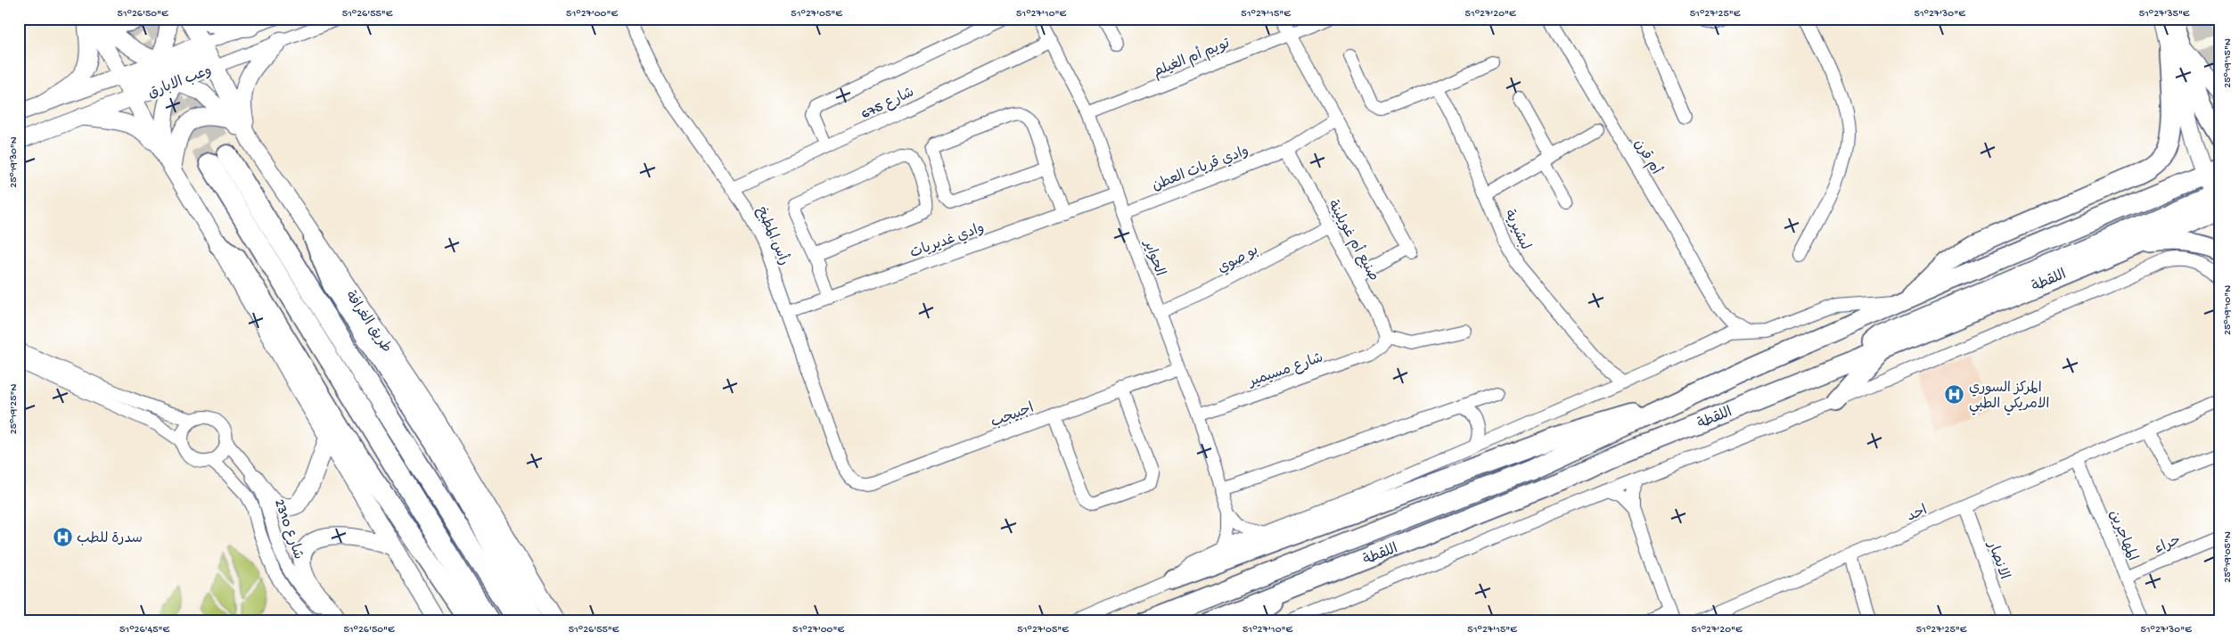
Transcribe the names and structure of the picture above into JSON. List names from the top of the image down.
{
  "streets": {
    "main road": ["اللقطة"],
    "street": [
      "تويم أم الغيلم",
      "وعب الابارق",
      "شارع 675",
      "أم قرن",
      "وادي قريات العطن",
      "لبشيرية",
      "رأس المطبخ",
      "وادي غديريات",
      "صنيع أم غويلينة",
      "الحواير",
      "بو صوي",
      "شارع مسيمير",
      "اجبيجب",
      "احد",
      "شارع 2310",
      "المهاجرين",
      "حراء",
      "الانصار"
    ]
  },
  "crossings": [
    ["تويم أم الغيلم", "الحواير"],
    ["شارع 675", "رأس المطبخ"],
    ["شارع 675", "الحواير"],
    ["أم قرن", "اللقطة"],
    ["وادي قريات العطن", "صنيع أم غويلينة"],
    ["وادي قريات العطن", "الحواير"],
    ["لبشيرية", "اللقطة"],
    ["رأس المطبخ", "وادي غديريات"],
    ["رأس المطبخ", "اجبيجب"],
    ["وادي غديريات", "الحواير"],
    ["صنيع أم غويلينة", "بو صوي"],
    ["صنيع أم غويلينة", "شارع مسيمير"],
    ["الحواير", "بو صوي"],
    ["الحواير", "اللقطة"],
    ["الحواير", "شارع مسيمير"],
    ["الحواير", "اجبيجب"],
    ["احد", "المهاجرين"],
    ["احد", "الانصار"],
    ["المهاجرين", "حراء"]
  ],
  "places": {
    "hospital": ["المركز السوري الامريكي الطبي", "سدرة للطب"]
  },
  "coordinates": [
    "51°26'50\"E",
    "51°26'55\"E",
    "51°27'00\"E",
    "51°27'05\"E",
    "51°27'10\"E",
    "51°27'15\"E",
    "51°27'20\"E",
    "51°27'25\"E",
    "51°27'30\"E",
    "51°27'35\"E",
    "25°19'15\"N",
    "25°19'30\"N",
    "25°19'10\"N",
    "25°19'25\"N",
    "25°19'05\"N",
    "51°26'45\"E"
  ]
}
